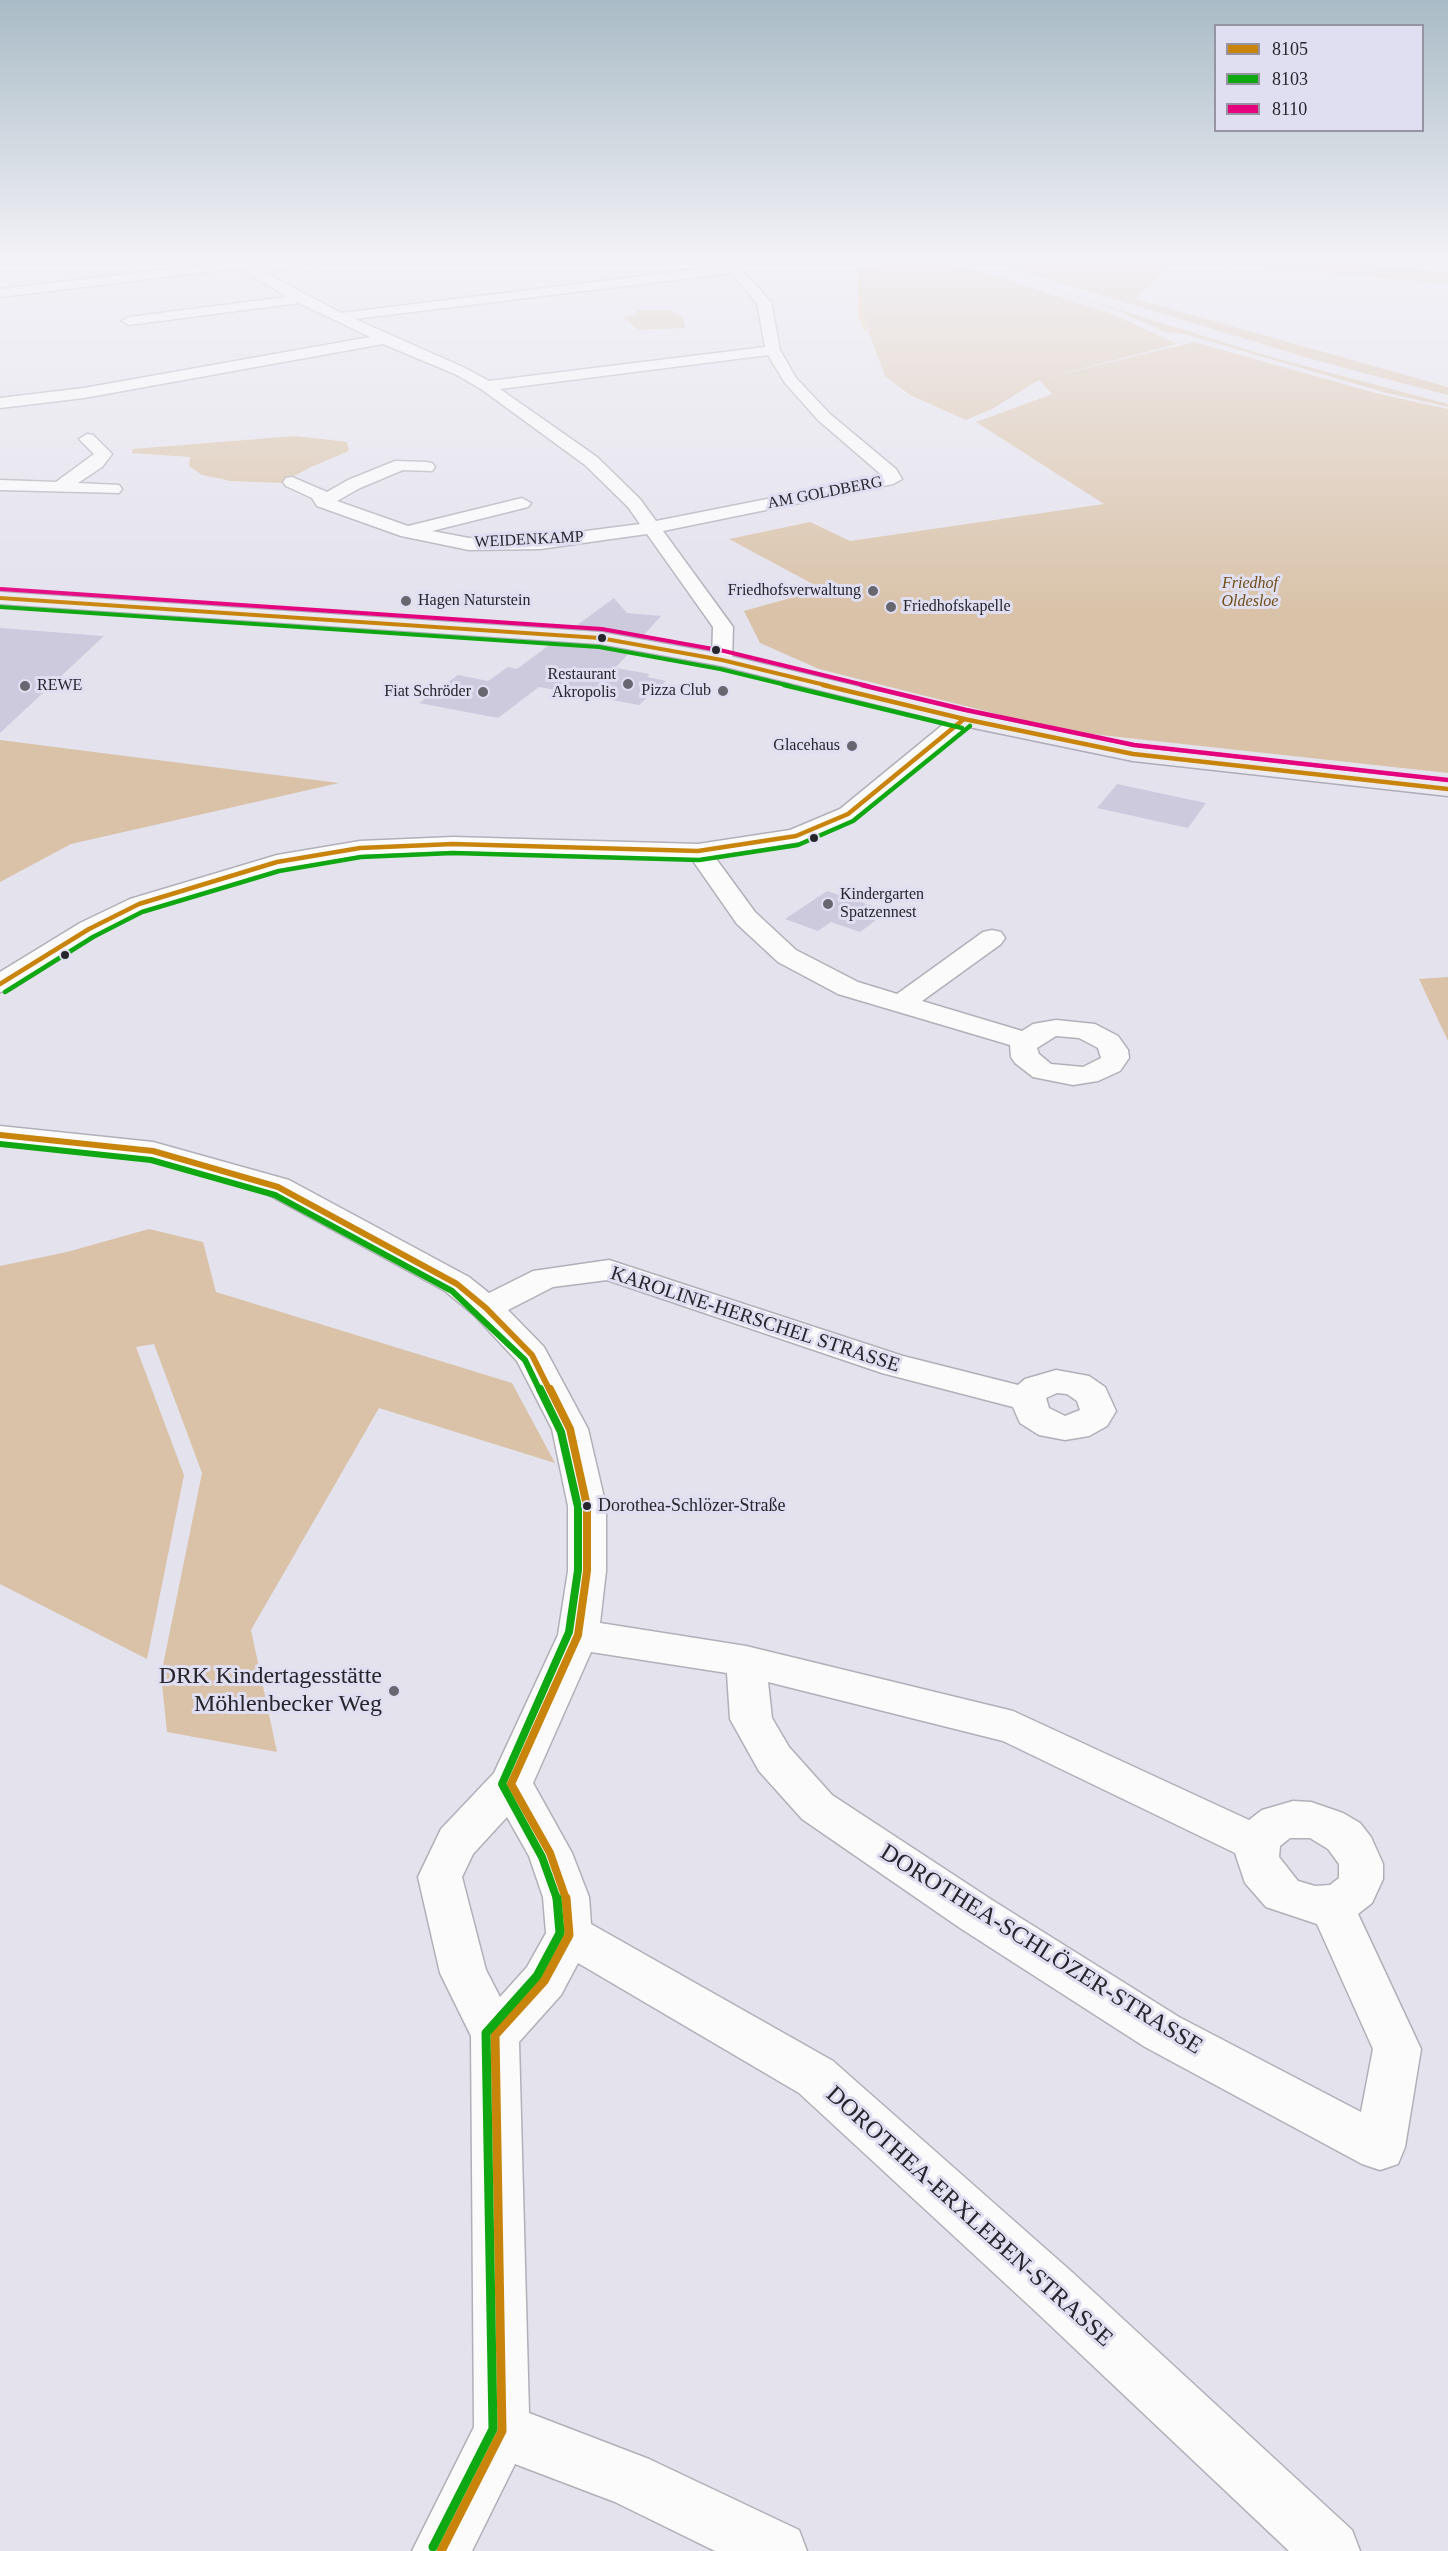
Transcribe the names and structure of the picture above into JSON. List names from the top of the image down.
{
  "streets": {
    "street": [
      "AM GOLDBERG",
      "WEIDENKAMP",
      "KAROLINE-HERSCHEL STRASSE",
      "DOROTHEA-SCHLÖZER-STRASSE",
      "DOROTHEA-ERXLEBEN-STRASSE"
    ]
  },
  "crossings": [
    ["AM GOLDBERG", "WEIDENKAMP"]
  ],
  "parks": ["Friedhof Oldesloe"],
  "places": [
    "Friedhofsverwaltung",
    "Hagen Naturstein",
    "Friedhofskapelle",
    "Restaurant Akropolis",
    "REWE",
    "Pizza Club",
    "Fiat Schröder",
    "Glacehaus",
    "Kindergarten Spatzennest",
    "Dorothea-Schlözer-Straße",
    "DRK Kindertagesstätte Möhlenbecker Weg"
  ],
  "lines": ["transit line 8110", "transit line 8105", "transit line 8103"],
  "legend": ["8105", "8103", "8110"]
}
